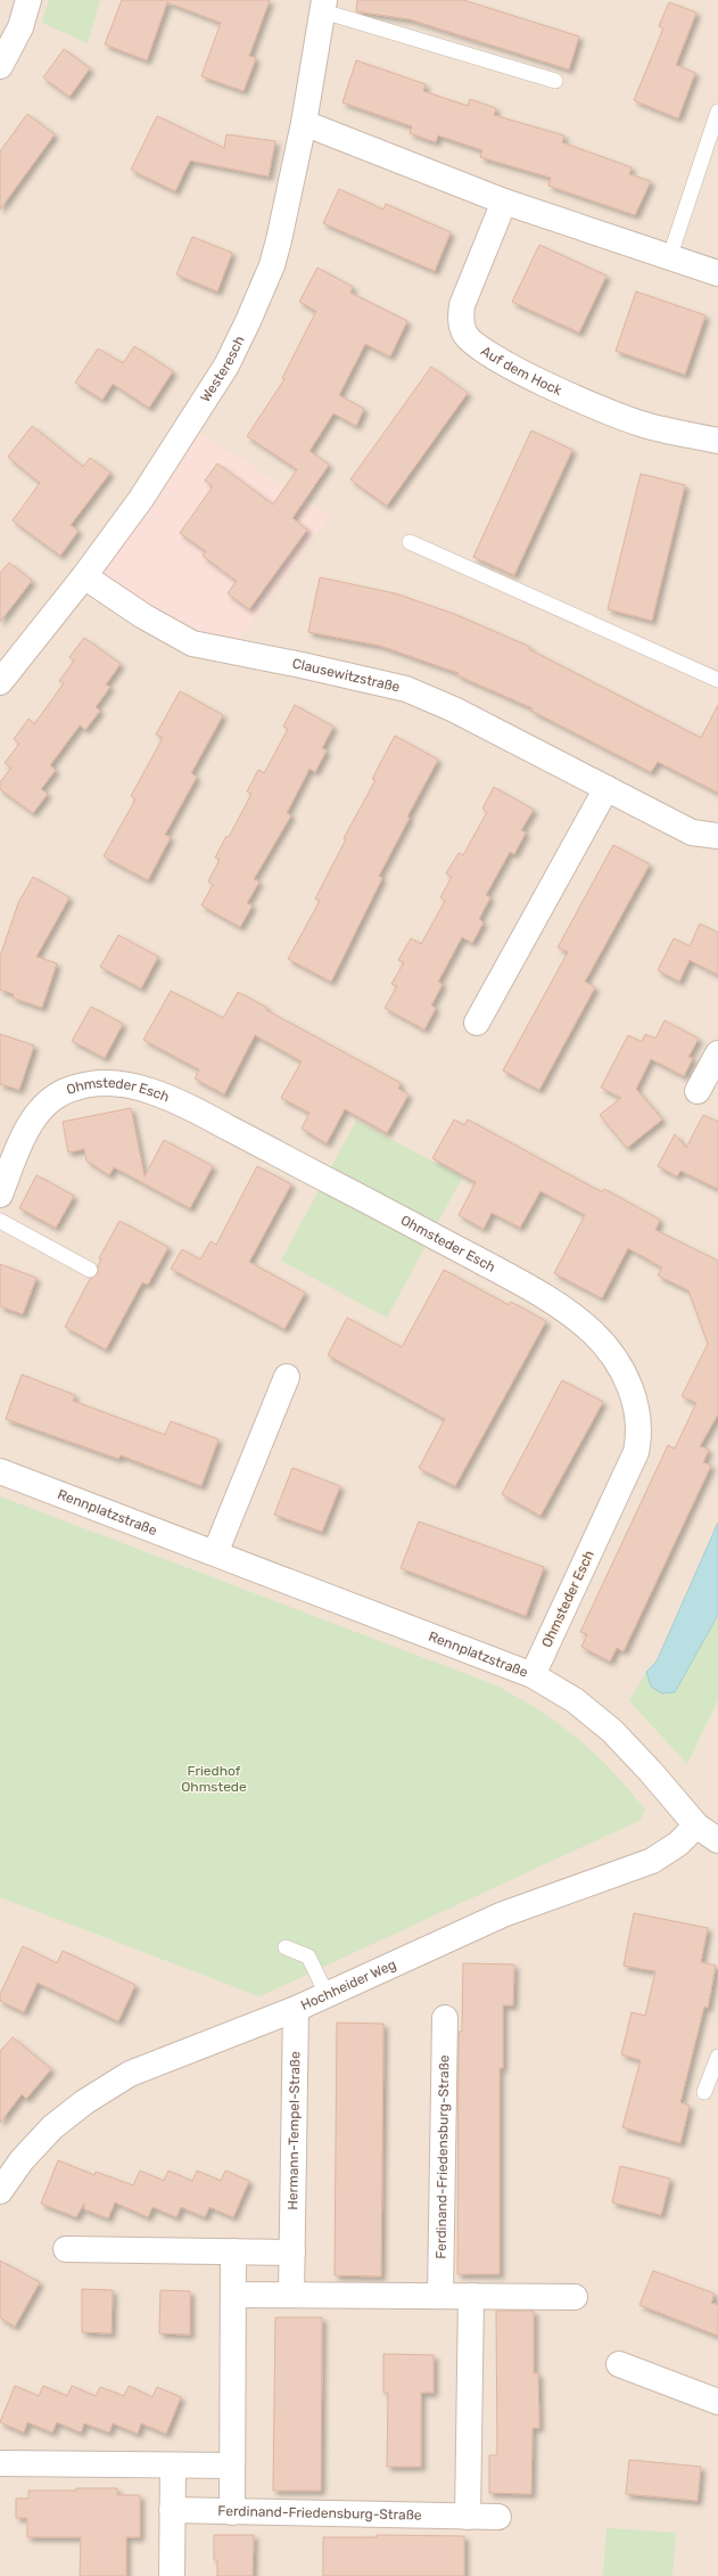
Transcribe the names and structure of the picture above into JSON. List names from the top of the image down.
{
  "streets": {
    "street": [
      "Westeresch",
      "Auf dem Hock",
      "Clausewitzstraße",
      "Ohmsteder Esch",
      "Rennplatzstraße",
      "Hochheider Weg",
      "Hermann-Tempel-Straße",
      "Ferdinand-Friedensburg-Straße"
    ]
  },
  "crossings": [
    ["Westeresch", "Clausewitzstraße"],
    ["Ohmsteder Esch", "Rennplatzstraße"],
    ["Rennplatzstraße", "Hochheider Weg"],
    ["Hochheider Weg", "Hermann-Tempel-Straße"]
  ],
  "parks": ["Friedhof Ohmstede"]
}
